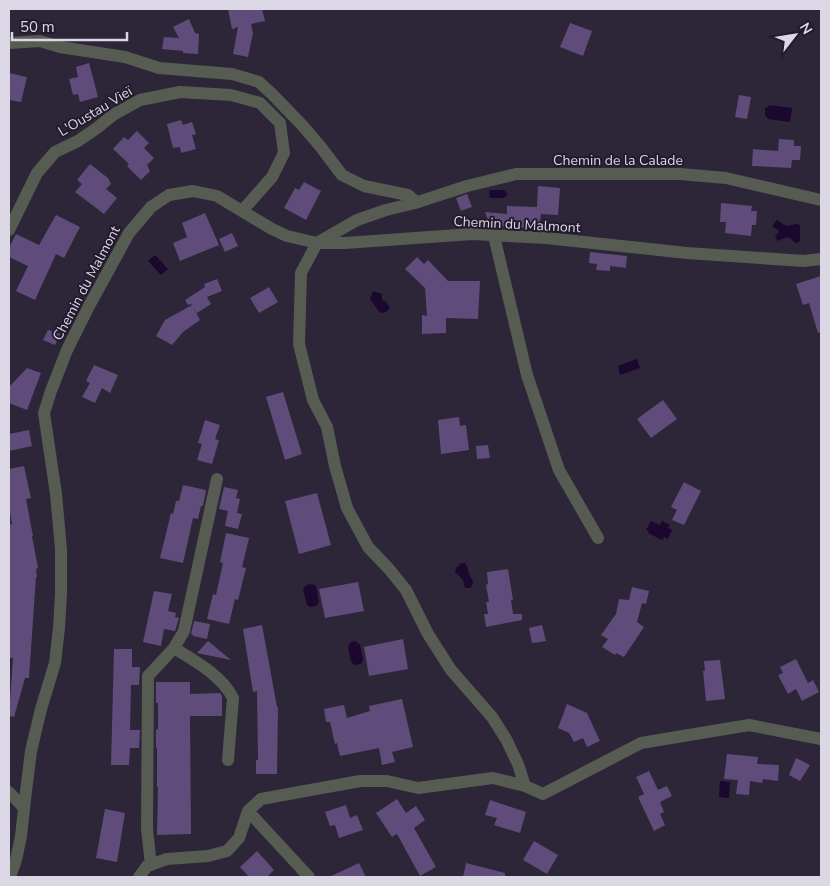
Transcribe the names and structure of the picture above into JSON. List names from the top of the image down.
{
  "streets": {
    "street": ["L'Oustau Vieï", "Chemin de la Calade", "Chemin du Malmont"]
  },
  "crossings": [
    ["L'Oustau Vieï", "Chemin du Malmont"],
    ["Chemin de la Calade", "Chemin du Malmont"]
  ],
  "scale_bar": "50 m",
  "north": "top right"
}
